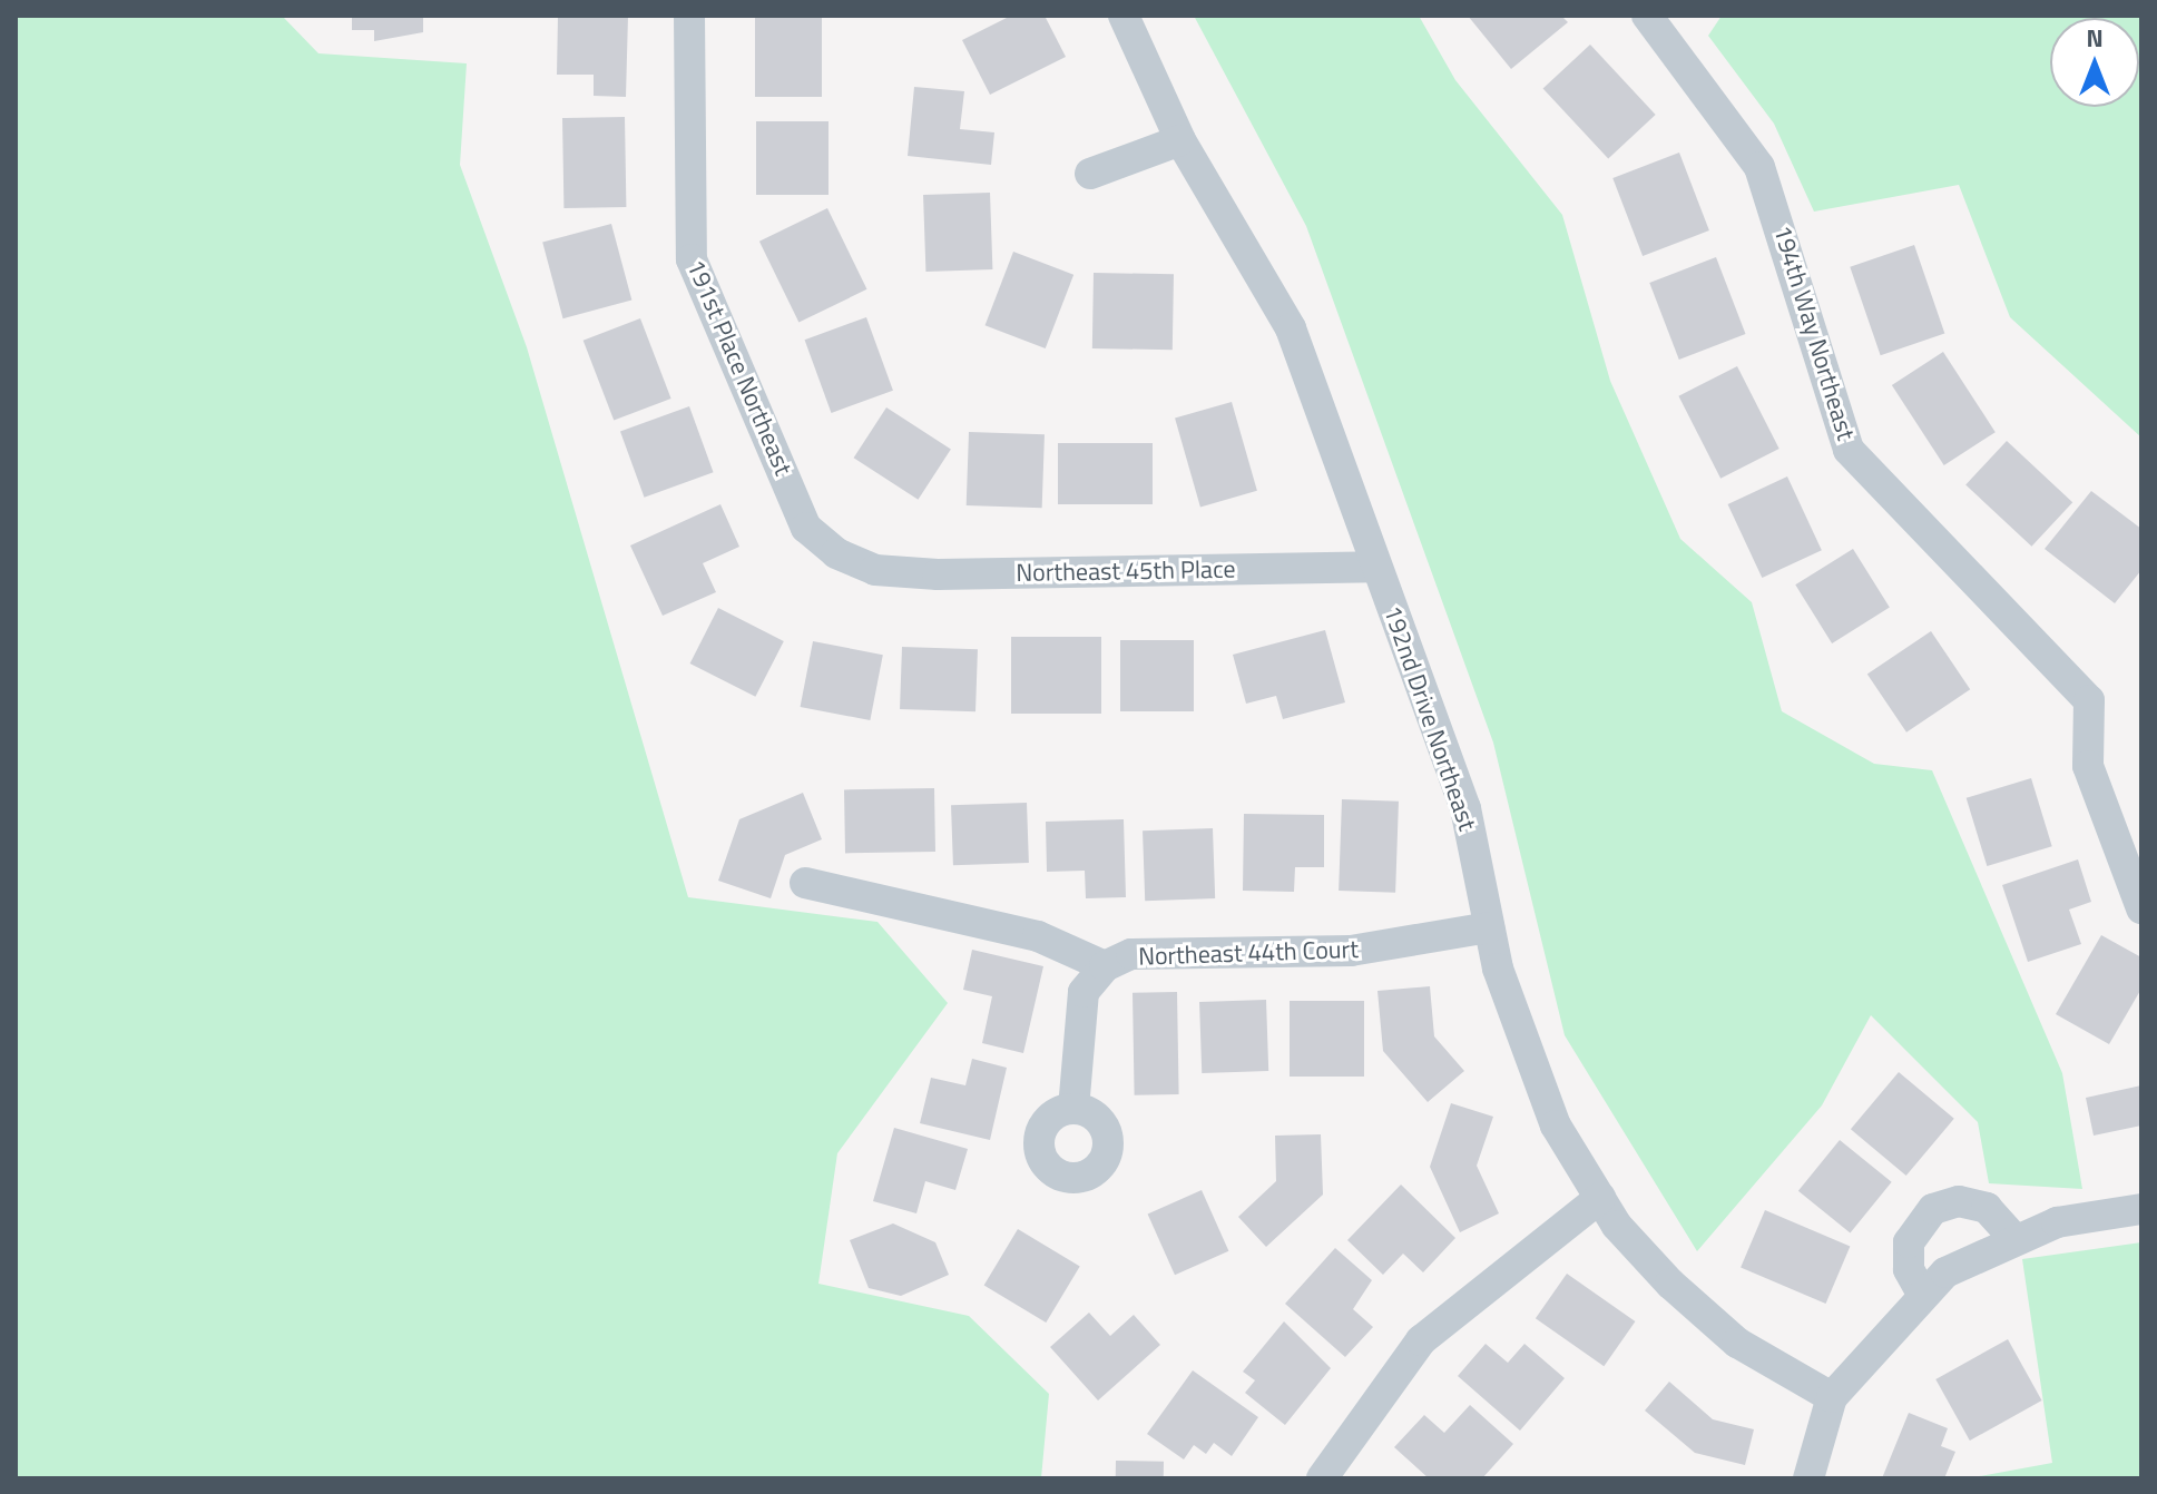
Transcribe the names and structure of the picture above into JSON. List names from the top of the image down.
{
  "streets": {
    "street": [
      "194th Way Northeast",
      "191st Place Northeast",
      "Northeast 45th Place",
      "192nd Drive Northeast",
      "Northeast 44th Court"
    ]
  },
  "crossings": [
    ["191st Place Northeast", "Northeast 45th Place"],
    ["Northeast 45th Place", "192nd Drive Northeast"],
    ["192nd Drive Northeast", "Northeast 44th Court"]
  ],
  "north": "top"
}
